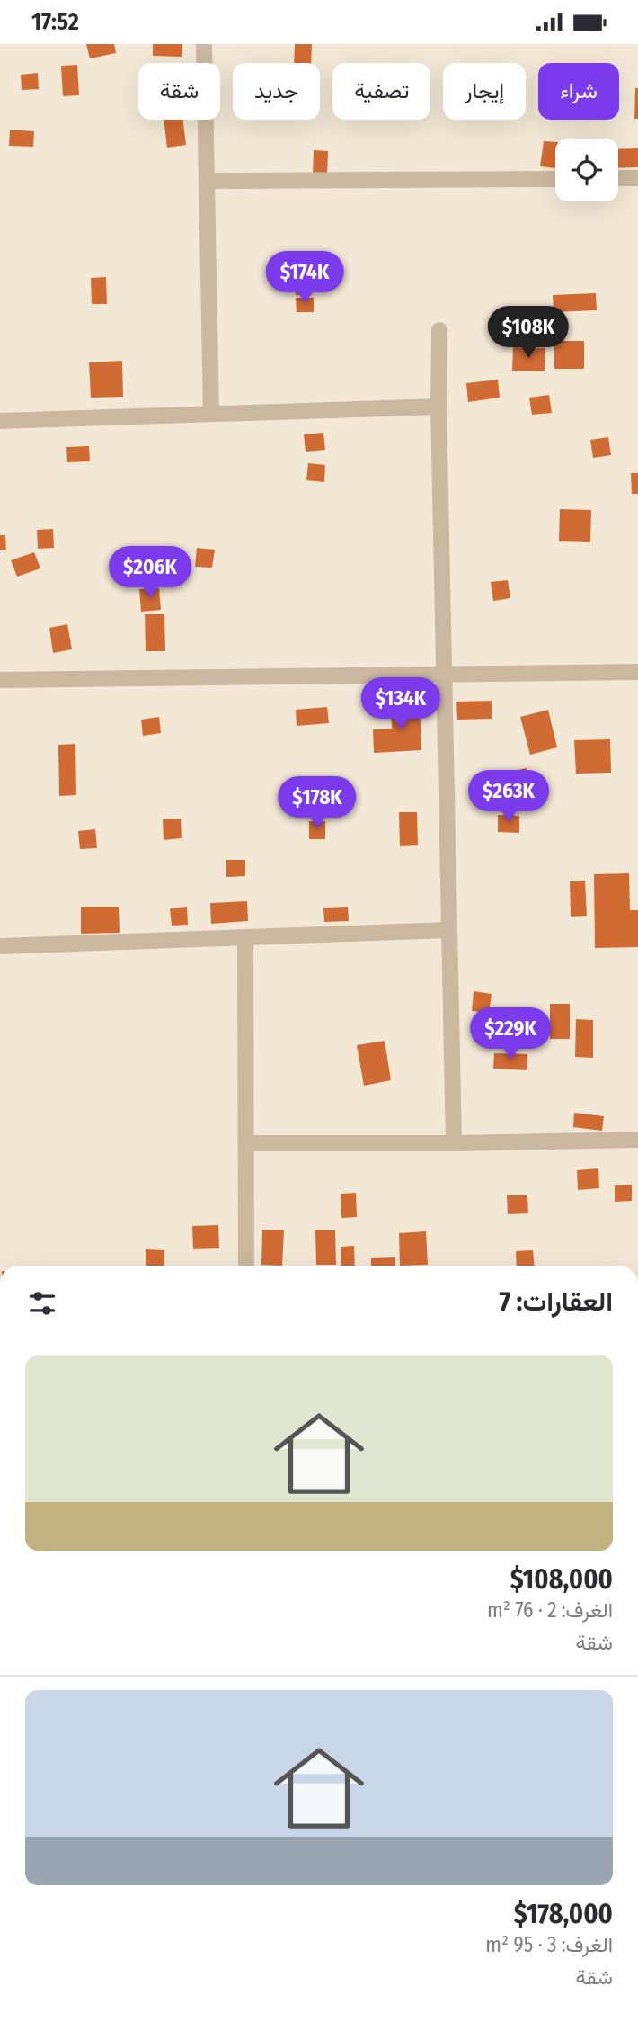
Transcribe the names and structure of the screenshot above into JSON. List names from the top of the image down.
{
  "page": {
    "status": "17:52",
    "chip": [
      "شراء",
      "إيجار",
      "تصفية",
      "جديد",
      "شقة"
    ],
    "price": [
      "$174K",
      "$108K",
      "$206K",
      "$134K",
      "$263K",
      "$178K",
      "$229K"
    ],
    "heading": "العقارات: 7",
    "list": [
      {
        "name": "$108,000",
        "note": "الغرف: 2 · 76 m² · شقة"
      },
      {
        "name": "$178,000",
        "note": "الغرف: 3 · 95 m² · شقة"
      }
    ]
  }
}
